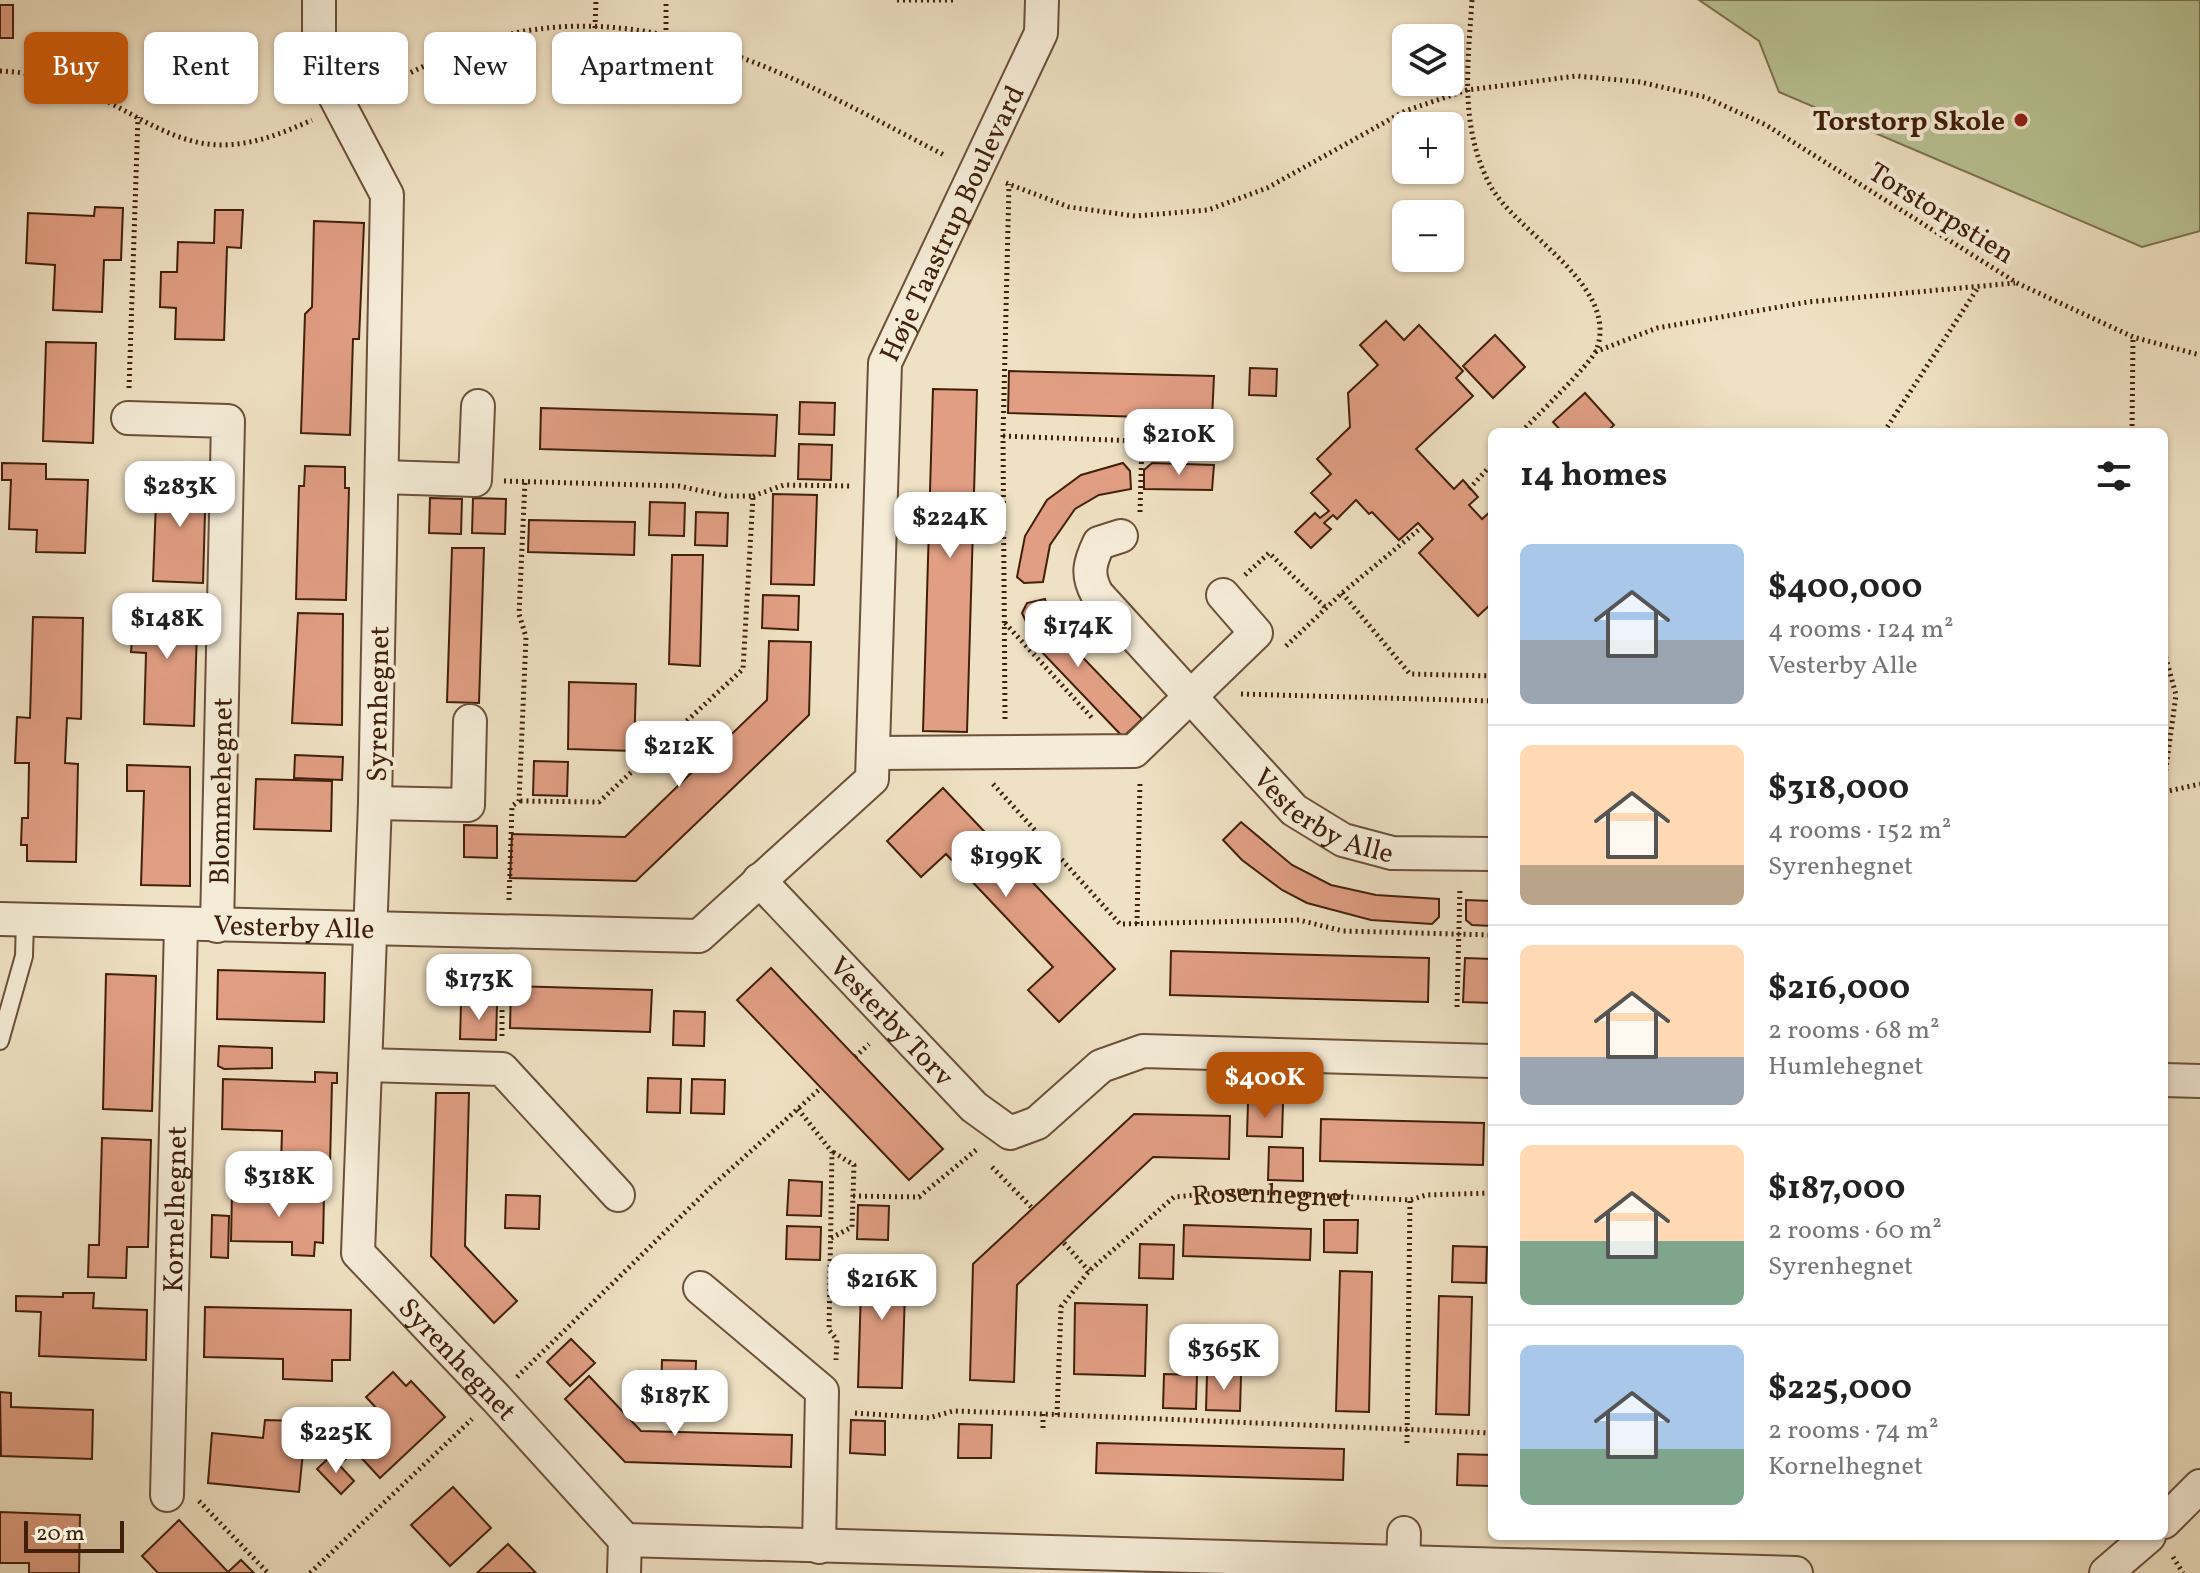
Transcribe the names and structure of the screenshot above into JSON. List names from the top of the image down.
{
  "streets": {
    "street": [
      "Høje Taastrup Boulevard",
      "Syrenhegnet",
      "Blommehegnet",
      "Vesterby Alle",
      "Vesterby Torv",
      "Kornelhegnet"
    ],
    "path": ["Torstorpstien", "Rosenhegnet"]
  },
  "crossings": [
    ["Torstorpstien", "Høje Taastrup Boulevard"],
    ["Torstorpstien", "Syrenhegnet"],
    ["Høje Taastrup Boulevard", "Vesterby Alle"],
    ["Høje Taastrup Boulevard", "Vesterby Torv"],
    ["Syrenhegnet", "Vesterby Alle"],
    ["Blommehegnet", "Vesterby Alle"],
    ["Vesterby Alle", "Vesterby Torv"],
    ["Vesterby Alle", "Kornelhegnet"]
  ],
  "places": ["Torstorp Skole"],
  "scale_bar": "20 m",
  "page": {
    "map_buttons": ["+", "−"],
    "chip": [
      "Buy",
      "Rent",
      "Filters",
      "New",
      "Apartment"
    ],
    "price": [
      "$210K",
      "$283K",
      "$224K",
      "$148K",
      "$174K",
      "$212K",
      "$199K",
      "$173K",
      "$400K",
      "$318K",
      "$216K",
      "$365K",
      "$187K",
      "$225K"
    ],
    "heading": "14 homes",
    "list": [
      {
        "name": "$400,000",
        "note": "4 rooms · 124 m² · Vesterby Alle"
      },
      {
        "name": "$318,000",
        "note": "4 rooms · 152 m² · Syrenhegnet"
      },
      {
        "name": "$216,000",
        "note": "2 rooms · 68 m² · Humlehegnet"
      },
      {
        "name": "$187,000",
        "note": "2 rooms · 60 m² · Syrenhegnet"
      },
      {
        "name": "$225,000",
        "note": "2 rooms · 74 m² · Kornelhegnet"
      }
    ],
    "scale": "20 m"
  }
}
